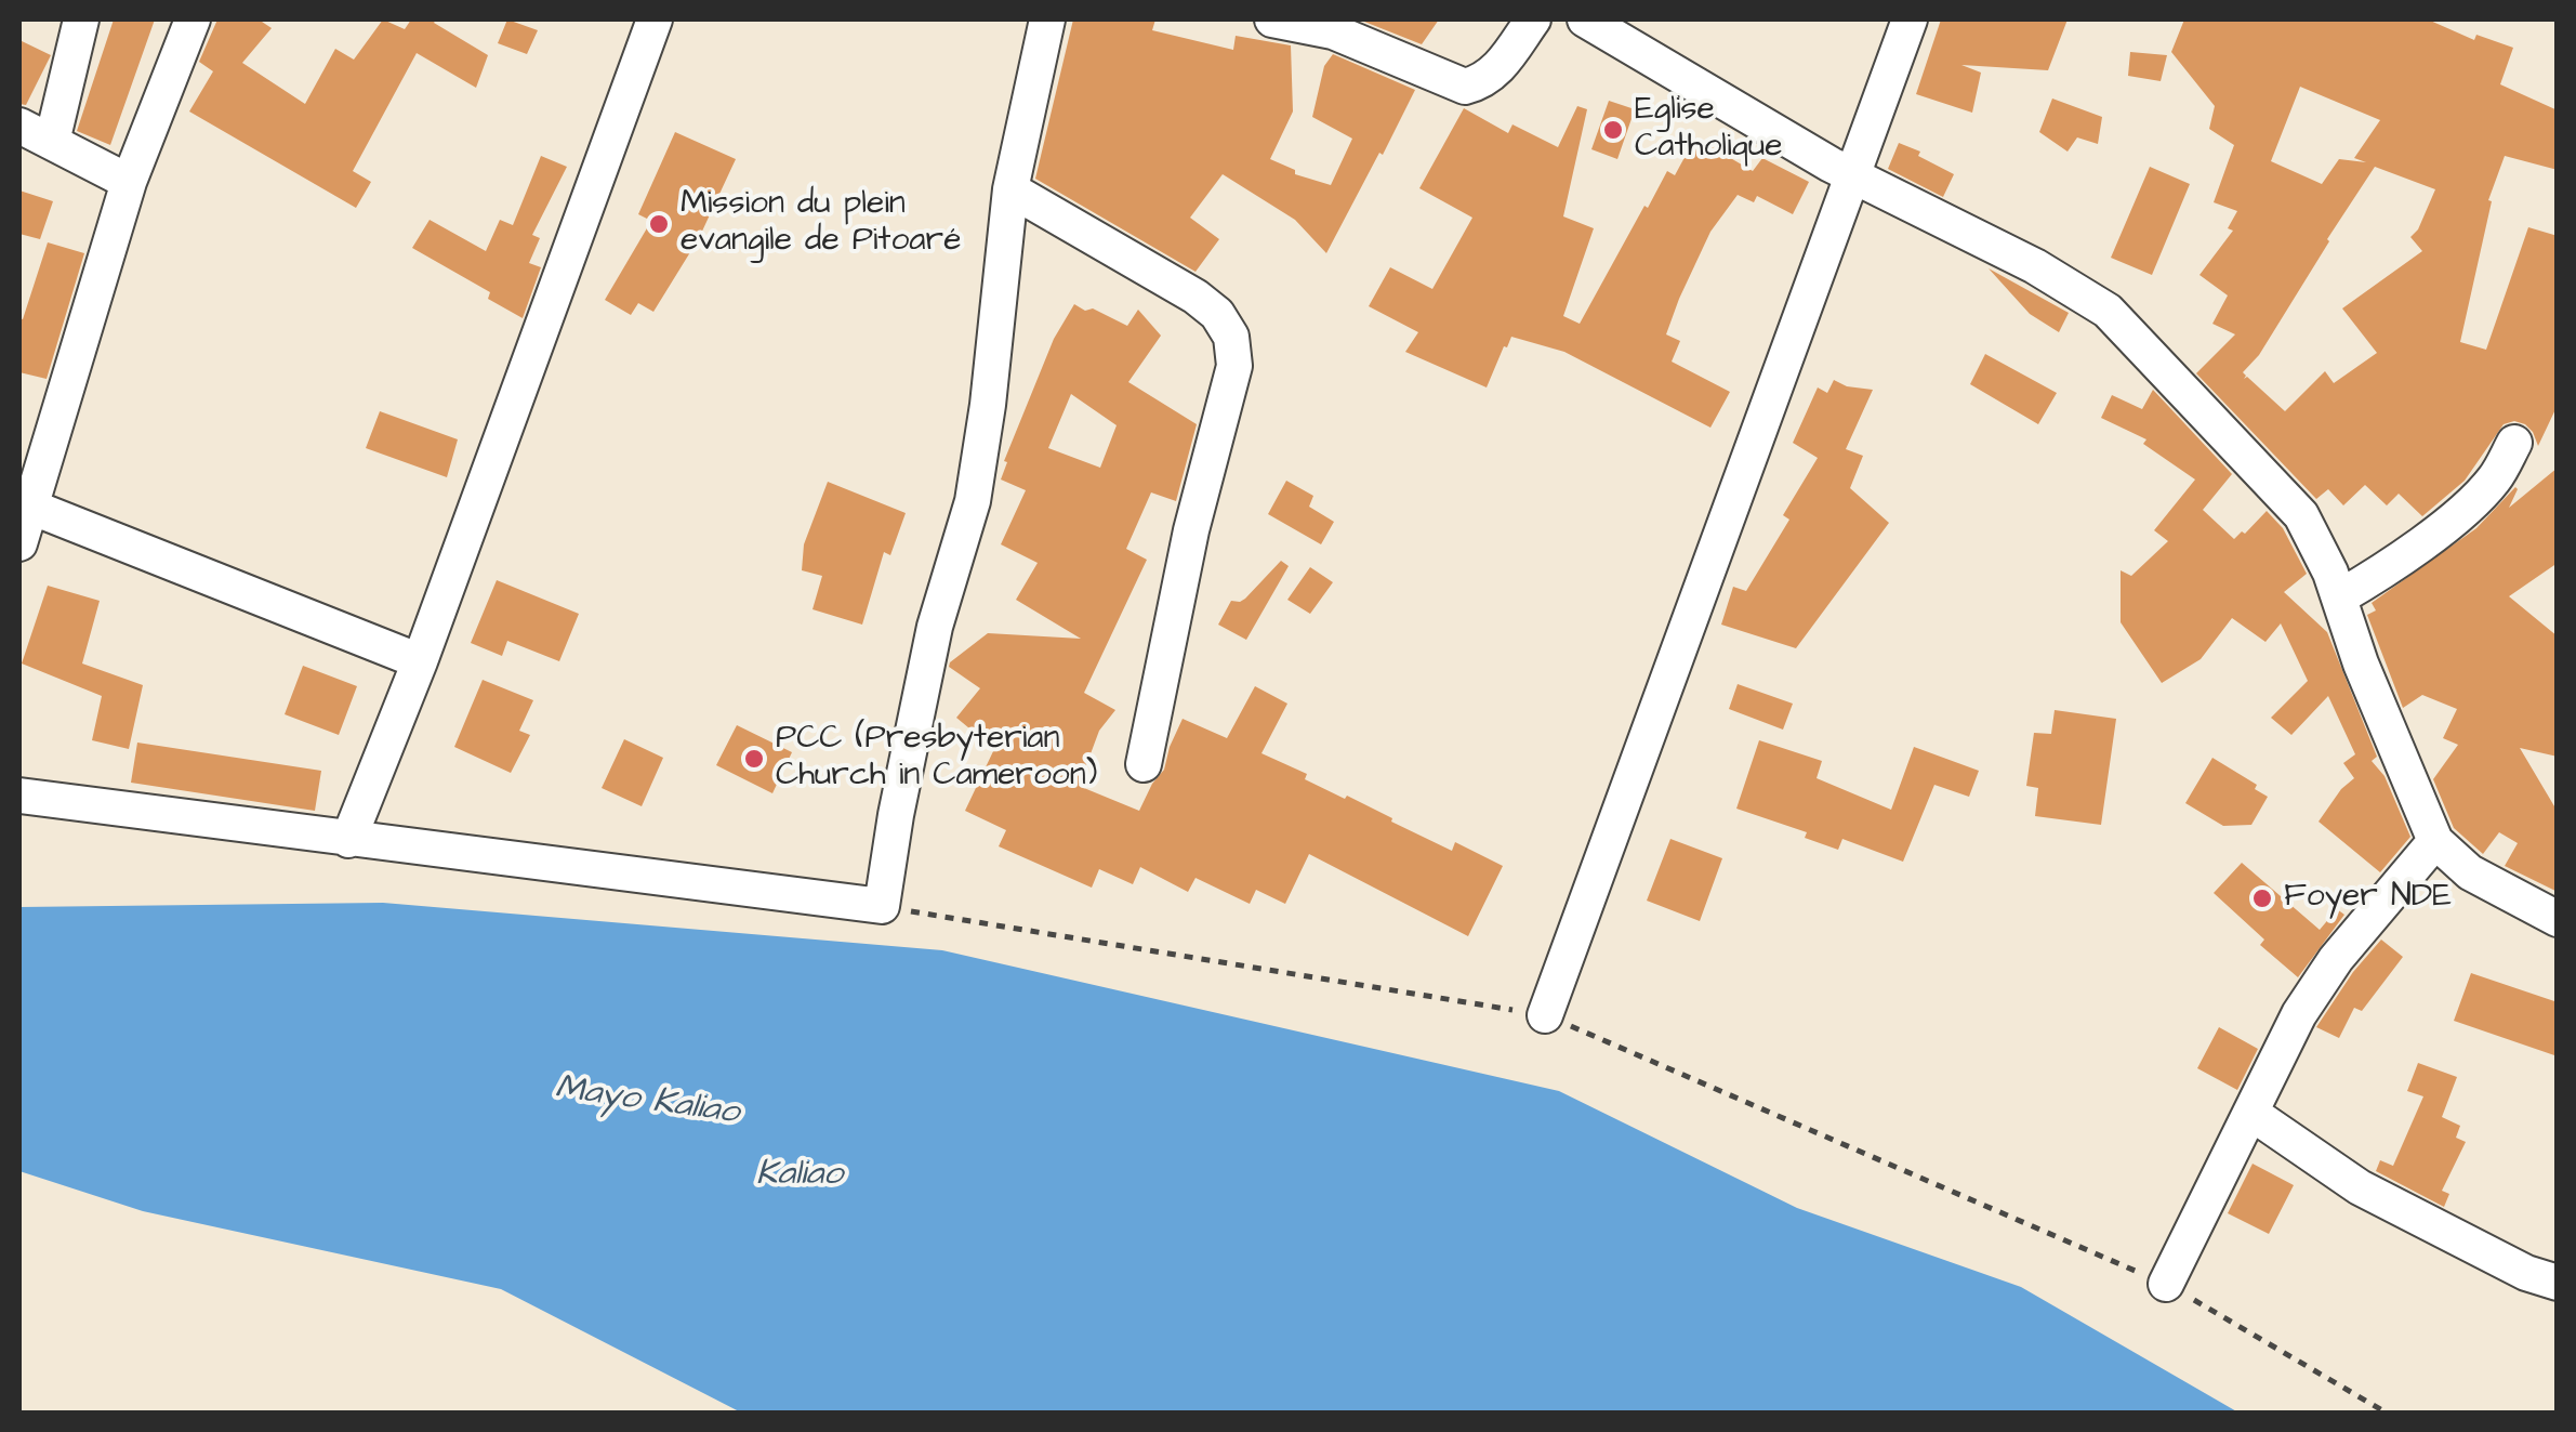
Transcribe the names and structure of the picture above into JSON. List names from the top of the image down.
{
  "water": ["Mayo Kaliao", "Kaliao"],
  "places": [
    "Eglise Catholique",
    "Mission du plein evangile de Pitoaré",
    "PCC (Presbyterian Church in Cameroon)",
    "Foyer NDE"
  ]
}
